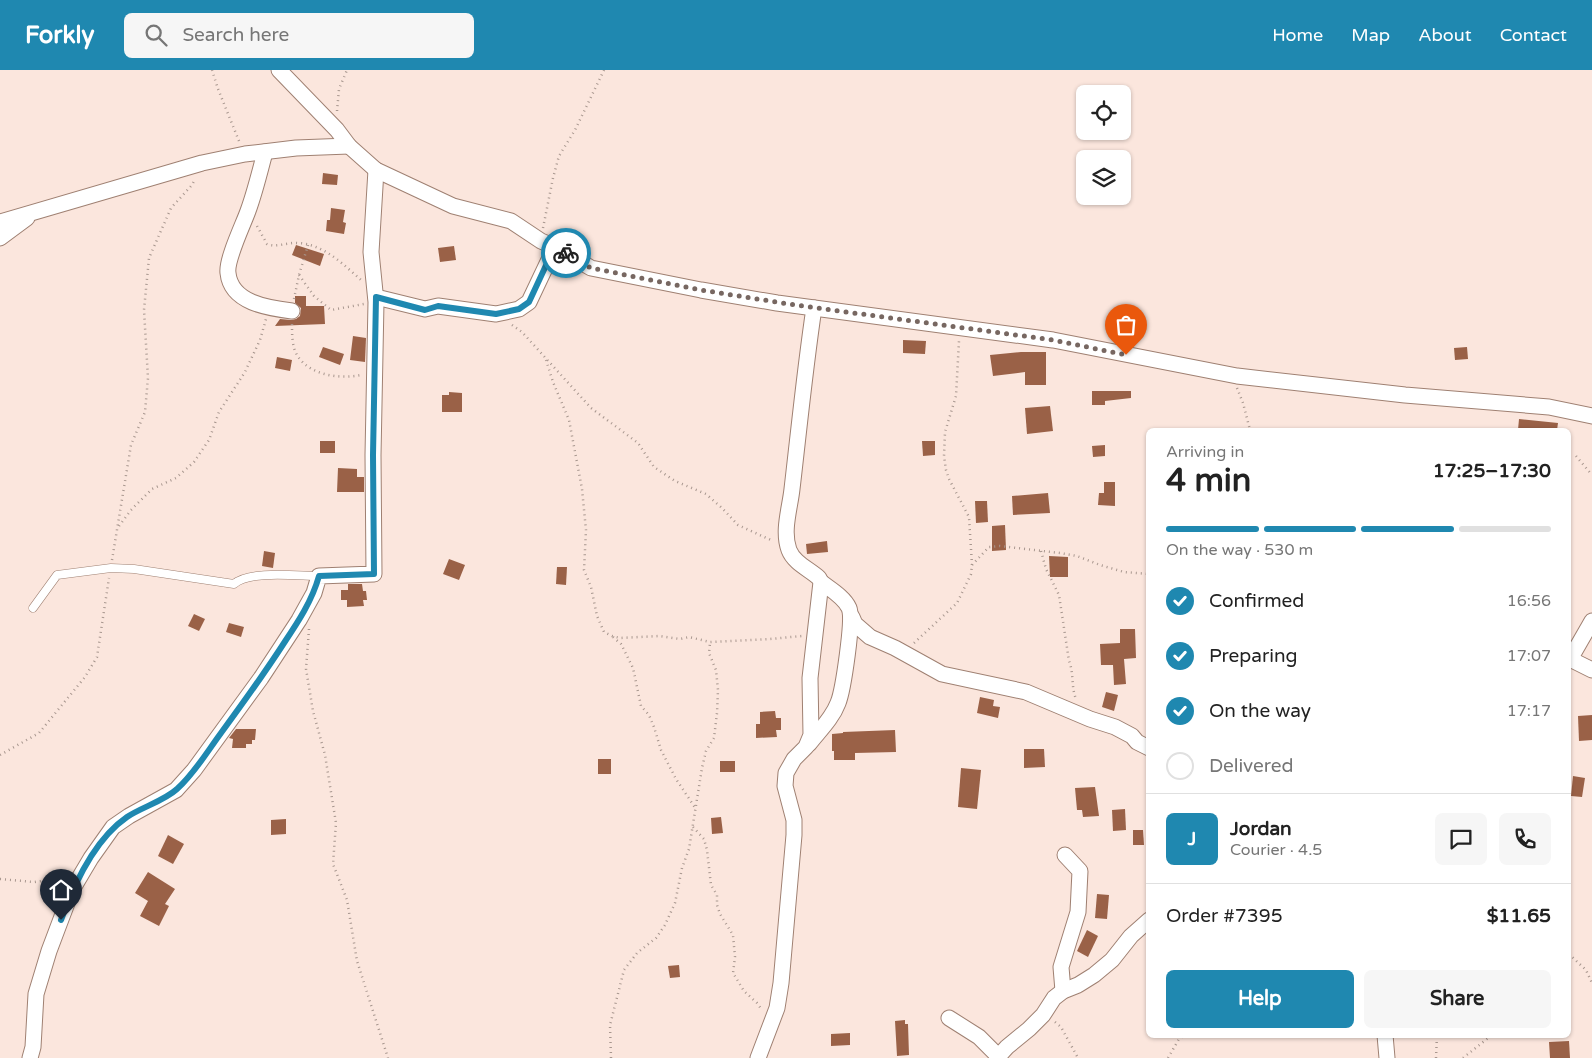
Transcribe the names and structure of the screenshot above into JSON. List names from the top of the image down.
{
  "page": {
    "header": "Forkly",
    "search": "Search here",
    "nav": [
      "Home",
      "Map",
      "About",
      "Contact"
    ],
    "heading": ["4 min", "Arriving in", "17:25–17:30"],
    "panel": [
      "Jordan",
      "Courier · 4.5",
      "Order #7395",
      "$11.65"
    ],
    "bar": "On the way · 530 m",
    "list": [
      ["Confirmed", "16:56"],
      ["Preparing", "17:07"],
      ["On the way", "17:17"],
      "Delivered"
    ],
    "round": "J",
    "buttons": ["Help", "Share"]
  }
}
